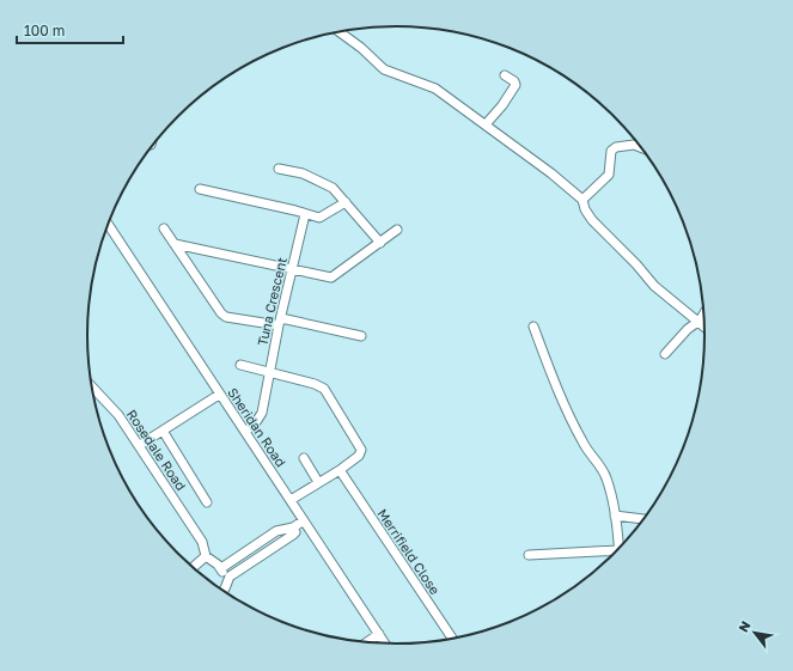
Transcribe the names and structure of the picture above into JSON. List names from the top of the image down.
{
  "streets": {
    "street": [
      "Tuna Crescent",
      "Sheridan Road",
      "Rosedale Road",
      "Merrifield Close"
    ]
  },
  "crossings": [
    ["Tuna Crescent", "Sheridan Road"]
  ],
  "scale_bar": "100 m",
  "north": "top left"
}
